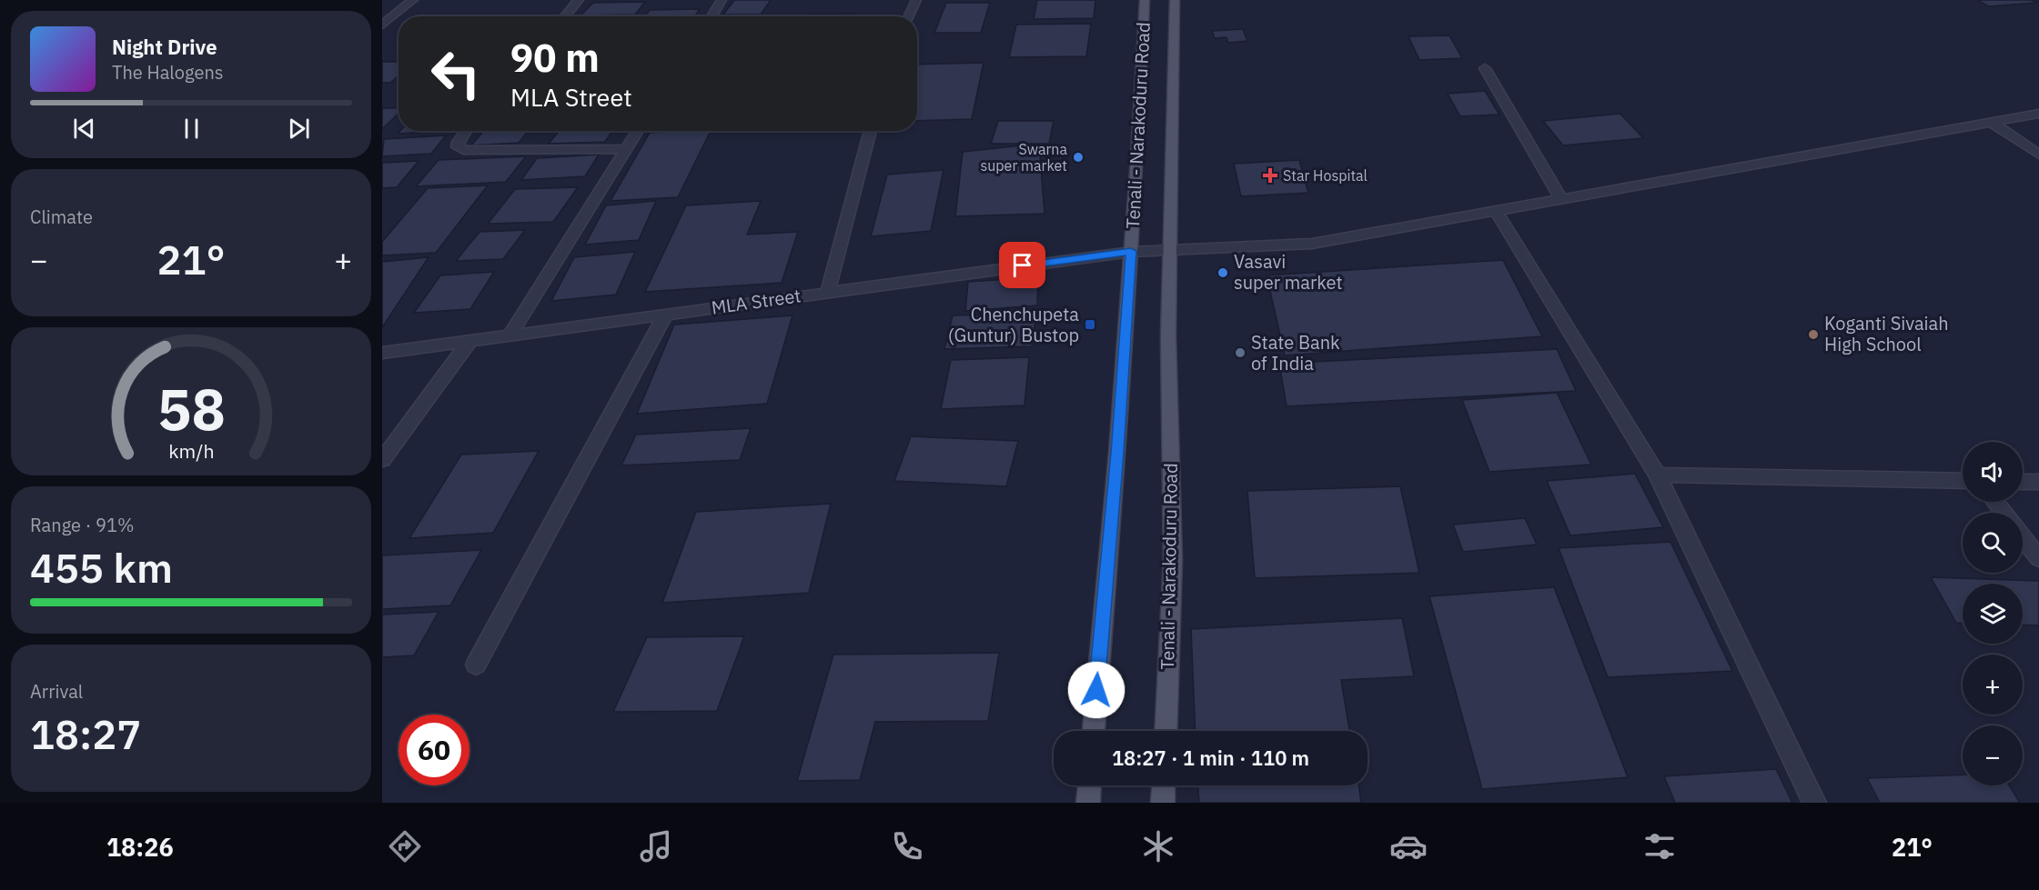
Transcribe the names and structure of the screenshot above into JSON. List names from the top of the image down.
{
  "streets": {
    "main road": ["Tenali - Narakoduru Road"],
    "street": ["MLA Street"]
  },
  "crossings": [
    ["Tenali - Narakoduru Road", "MLA Street"]
  ],
  "places": {
    "other": [
      "Swarna super market",
      "Vasavi super market",
      "Koganti Sivaiah High School",
      "State Bank of India"
    ],
    "health": ["Star Hospital"],
    "transit": ["Chenchupeta (Guntur) Bustop"]
  },
  "page": {
    "turn": ["90 m", "MLA Street"],
    "song": ["Night Drive", "The Halogens"],
    "tile": [
      "Climate",
      ["Range · 91%", "455 km"],
      ["Arrival", "18:27"]
    ],
    "heat": ["−", "21°", "+"],
    "map_buttons": ["+", "−"],
    "limit": "60",
    "trip": "18:27 · 1 min · 110 m",
    "tabs": ["18:26", "21°"],
    "gauge": ["58", "km/h"]
  }
}
